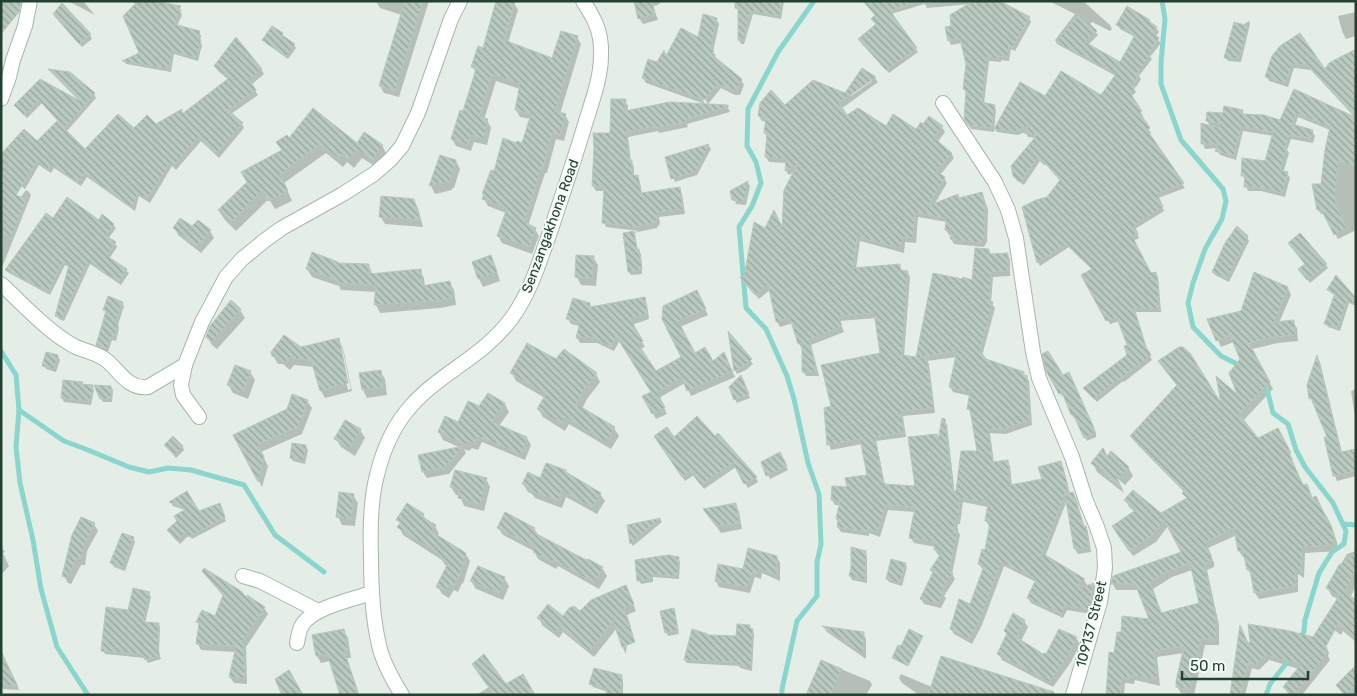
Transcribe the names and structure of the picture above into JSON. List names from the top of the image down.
{
  "streets": {
    "street": ["Senzangakhona Road", "109137 Street"]
  },
  "scale_bar": "50 m"
}
